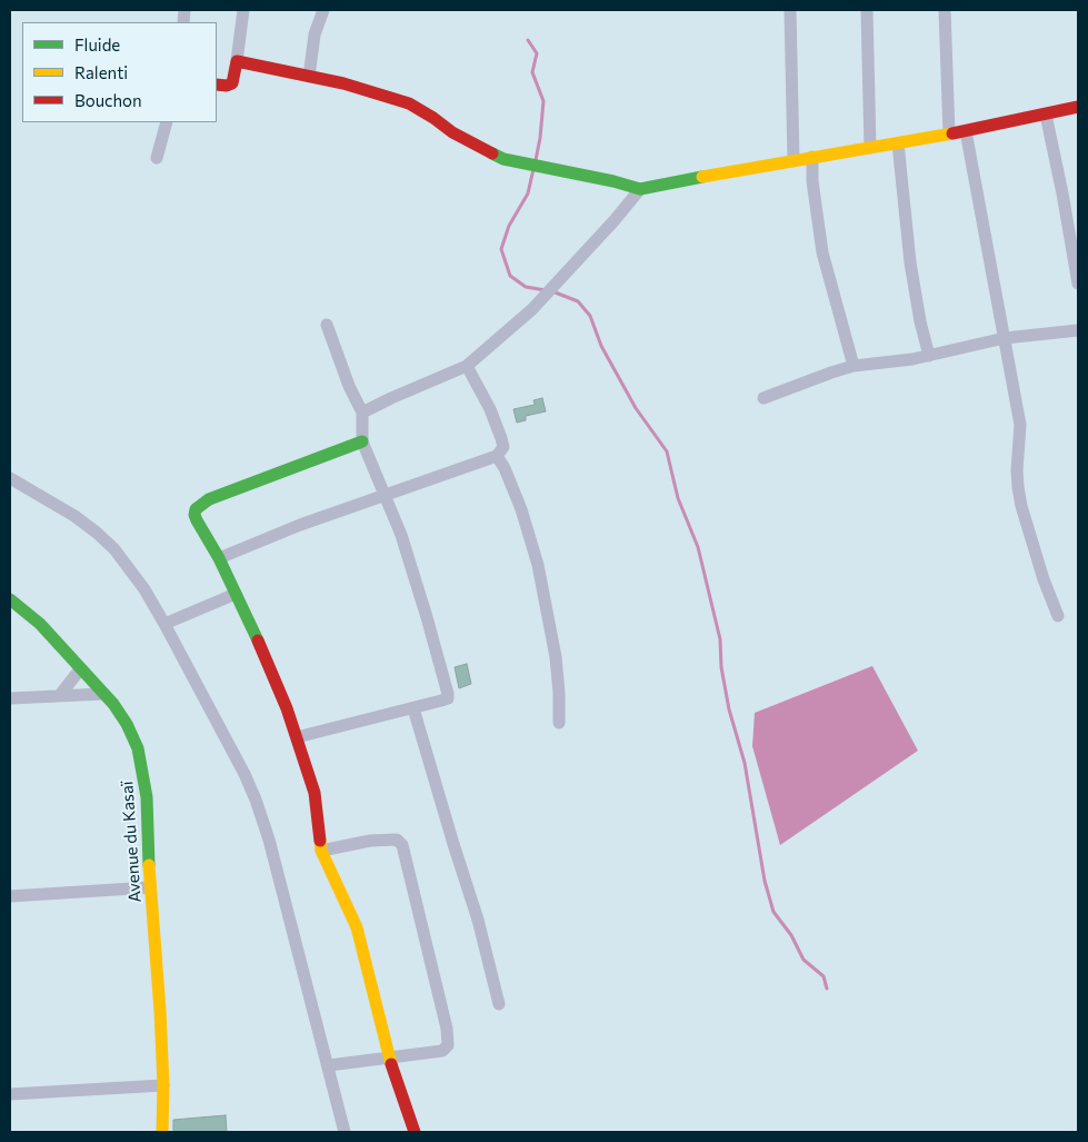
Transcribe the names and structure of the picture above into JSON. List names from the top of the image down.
{
  "streets": {
    "street": ["Avenue du Kasaï"]
  },
  "legend": ["Fluide", "Ralenti", "Bouchon"]
}
